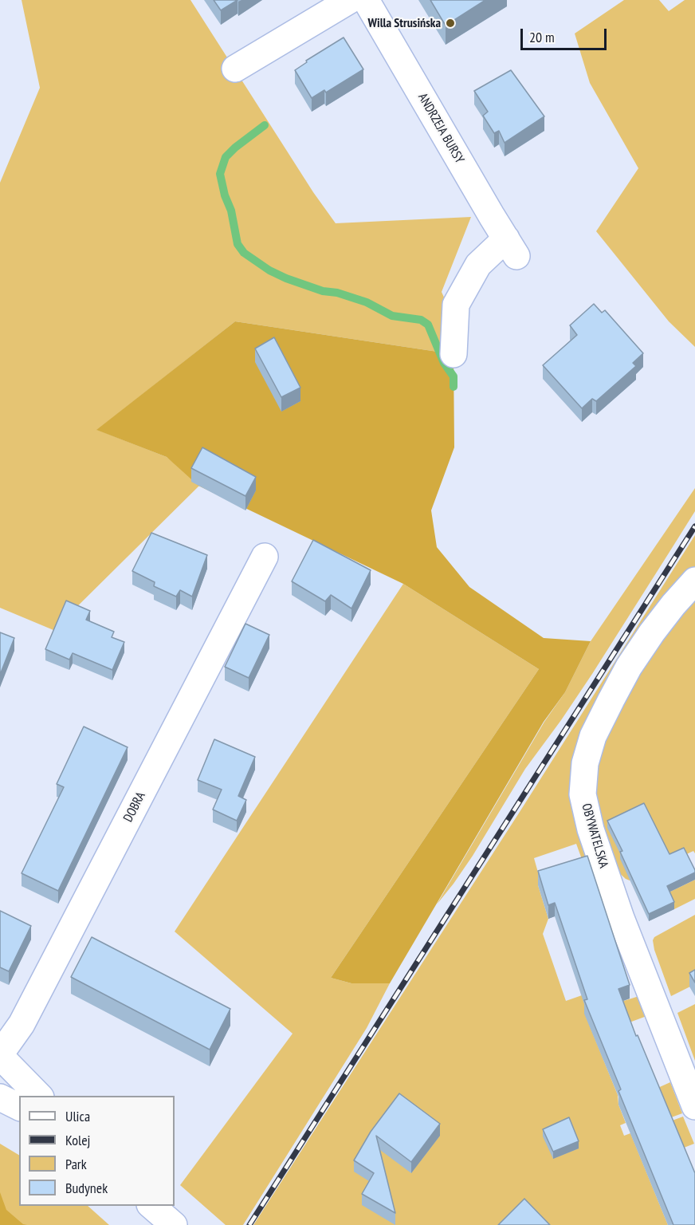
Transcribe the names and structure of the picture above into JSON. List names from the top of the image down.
{
  "streets": {
    "street": ["ANDRZEJA BURSY", "DOBRA", "OBYWATELSKA"]
  },
  "places": ["Willa Strusińska"],
  "legend": [
    "Ulica",
    "Kolej",
    "Park",
    "Budynek"
  ],
  "scale_bar": "20 m"
}
